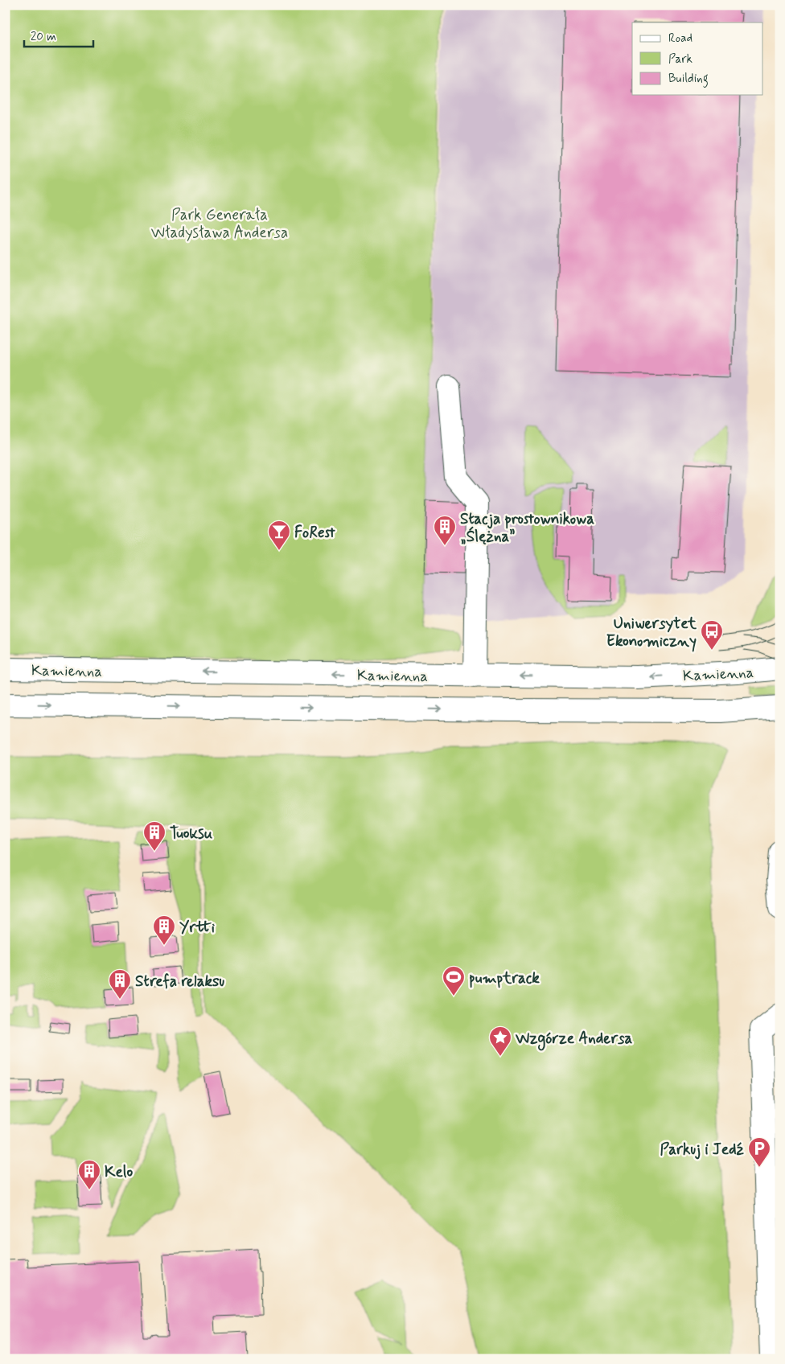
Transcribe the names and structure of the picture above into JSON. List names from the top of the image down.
{
  "streets": {
    "street": ["Kamienna"]
  },
  "parks": ["Park Generała Władysława Andersa"],
  "places": {
    "building": [
      "Stacja prostownikowa „Ślężna”",
      "Tuoksu",
      "Yrtti",
      "Strefa relaksu",
      "Kelo"
    ],
    "bar": ["FoRest"],
    "bus stop": ["Uniwersytet Ekonomiczny"],
    "sports": ["pumptrack"],
    "place": ["Wzgórze Andersa"],
    "parking": ["Parkuj i Jedź"]
  },
  "legend": ["Road", "Park", "Building"],
  "scale_bar": "20 m"
}
